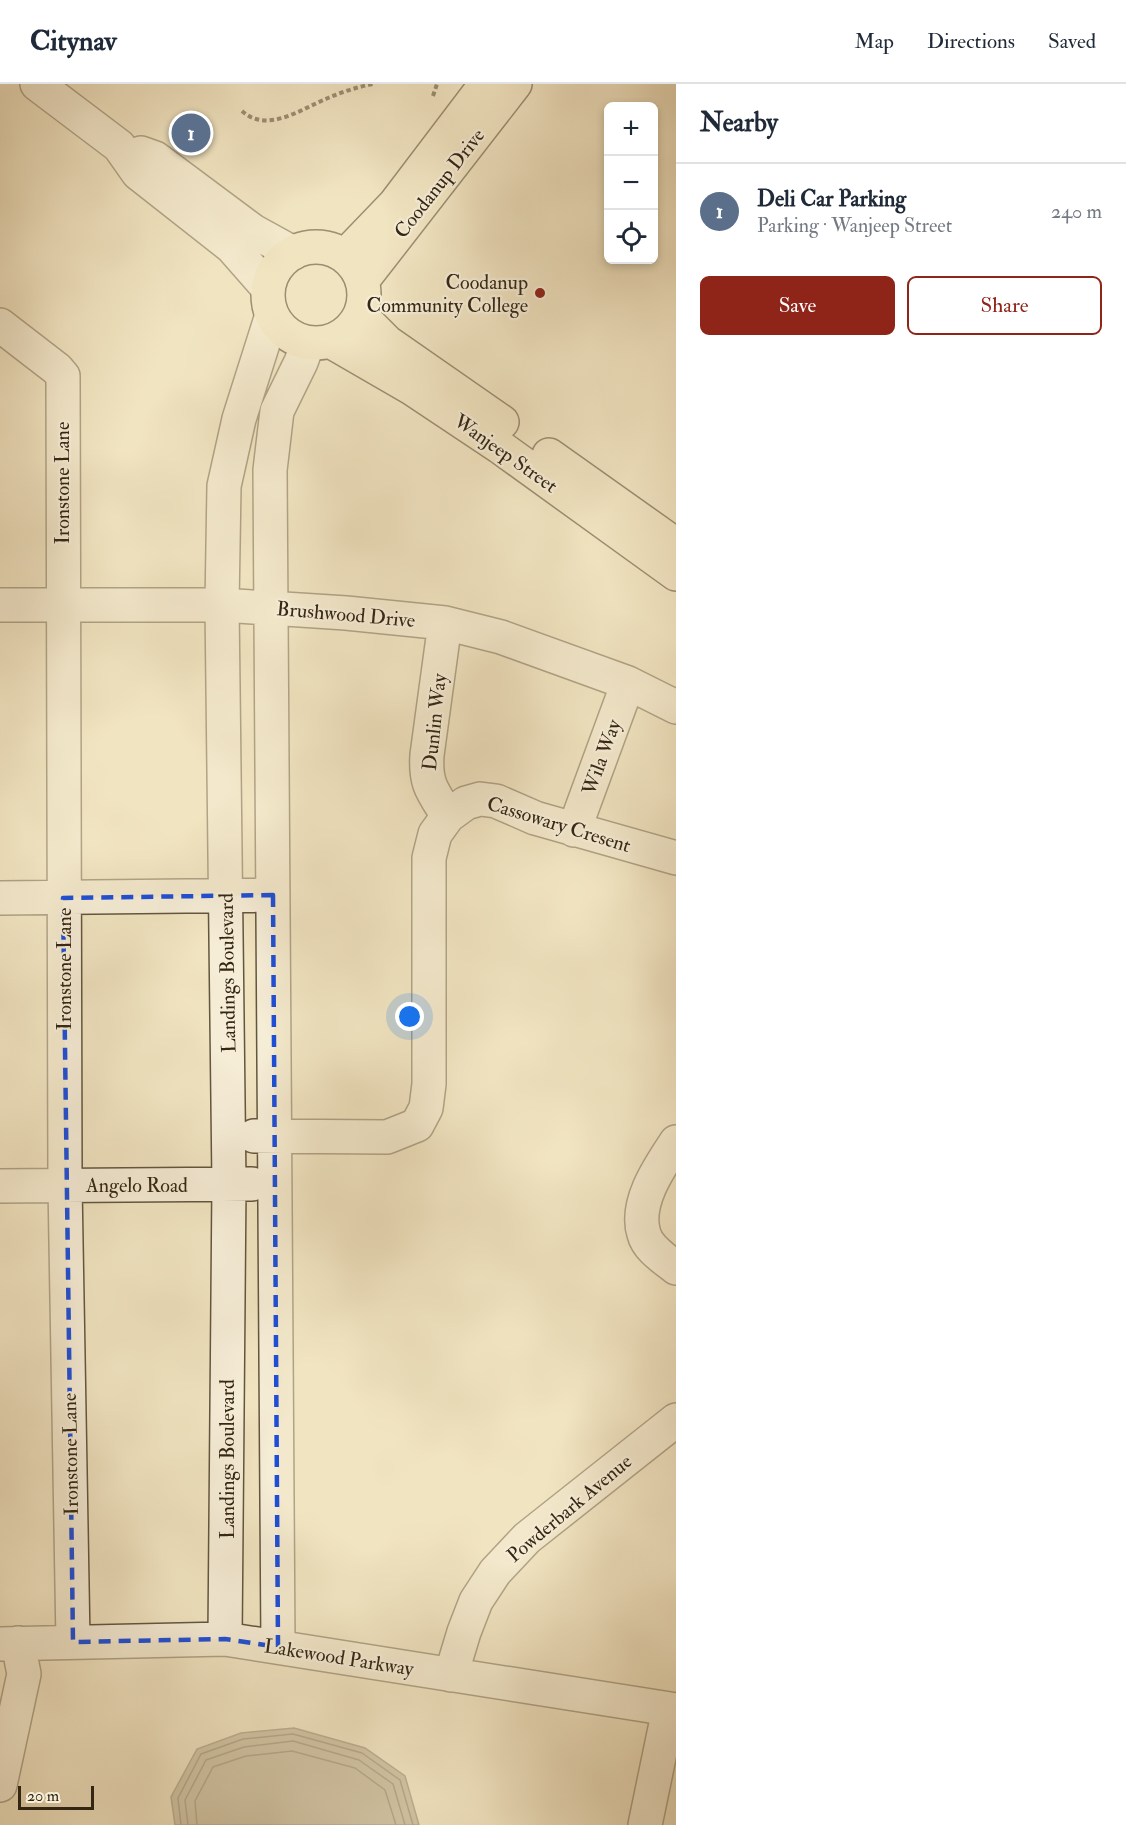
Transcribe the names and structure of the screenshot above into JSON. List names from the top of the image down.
{
  "streets": {
    "main road": ["Coodanup Drive", "Wanjeep Street"],
    "street": [
      "Ironstone Lane",
      "Brushwood Drive",
      "Dunlin Way",
      "Wila Way",
      "Cassowary Cresent",
      "Landings Boulevard",
      "Angelo Road",
      "Powderbark Avenue",
      "Lakewood Parkway"
    ]
  },
  "crossings": [
    ["Coodanup Drive", "Wanjeep Street"],
    ["Coodanup Drive", "Landings Boulevard"],
    ["Wanjeep Street", "Landings Boulevard"],
    ["Ironstone Lane", "Brushwood Drive"],
    ["Ironstone Lane", "Angelo Road"],
    ["Ironstone Lane", "Lakewood Parkway"],
    ["Brushwood Drive", "Dunlin Way"],
    ["Brushwood Drive", "Wila Way"],
    ["Brushwood Drive", "Landings Boulevard"],
    ["Dunlin Way", "Cassowary Cresent"],
    ["Wila Way", "Cassowary Cresent"],
    ["Cassowary Cresent", "Landings Boulevard"],
    ["Landings Boulevard", "Angelo Road"],
    ["Landings Boulevard", "Lakewood Parkway"],
    ["Powderbark Avenue", "Lakewood Parkway"]
  ],
  "places": ["Coodanup Community College"],
  "scale_bar": "20 m",
  "page": {
    "header": "Citynav",
    "nav": ["Map", "Directions", "Saved"],
    "heading": "Nearby",
    "map_buttons": ["+", "−"],
    "pins": "1",
    "list": [
      {
        "mark": "1",
        "name": "Deli Car Parking",
        "note": "Parking · Wanjeep Street",
        "value": "240 m"
      }
    ],
    "buttons": ["Save", "Share"],
    "scale": "20 m"
  }
}
